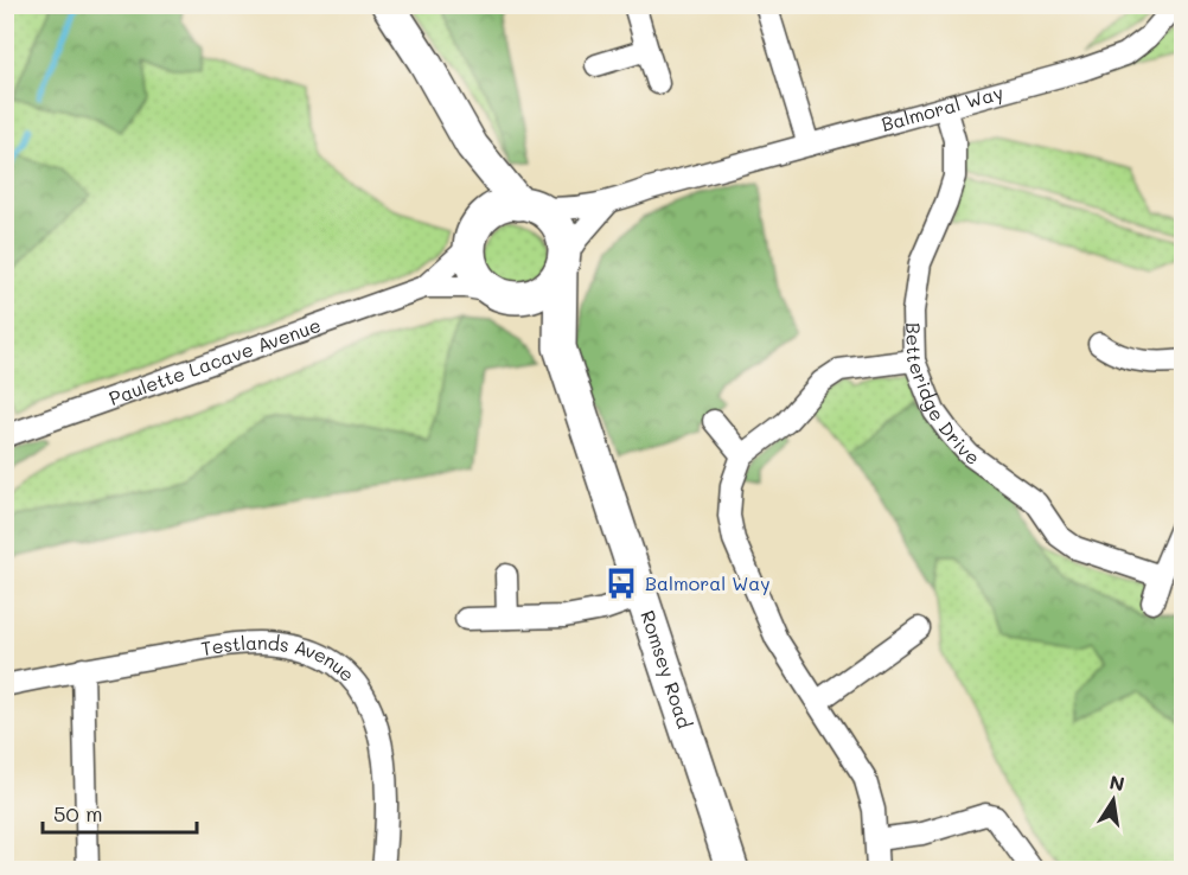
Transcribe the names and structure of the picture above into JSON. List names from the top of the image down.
{
  "streets": {
    "main road": ["Romsey Road"],
    "street": [
      "Balmoral Way",
      "Paulette Lacave Avenue",
      "Betteridge Drive",
      "Testlands Avenue"
    ]
  },
  "crossings": [
    ["Balmoral Way", "Paulette Lacave Avenue"],
    ["Balmoral Way", "Betteridge Drive"],
    ["Balmoral Way", "Romsey Road"],
    ["Paulette Lacave Avenue", "Romsey Road"]
  ],
  "places": {
    "bus stop": ["Balmoral Way"]
  },
  "scale_bar": "50 m",
  "north": "top"
}
